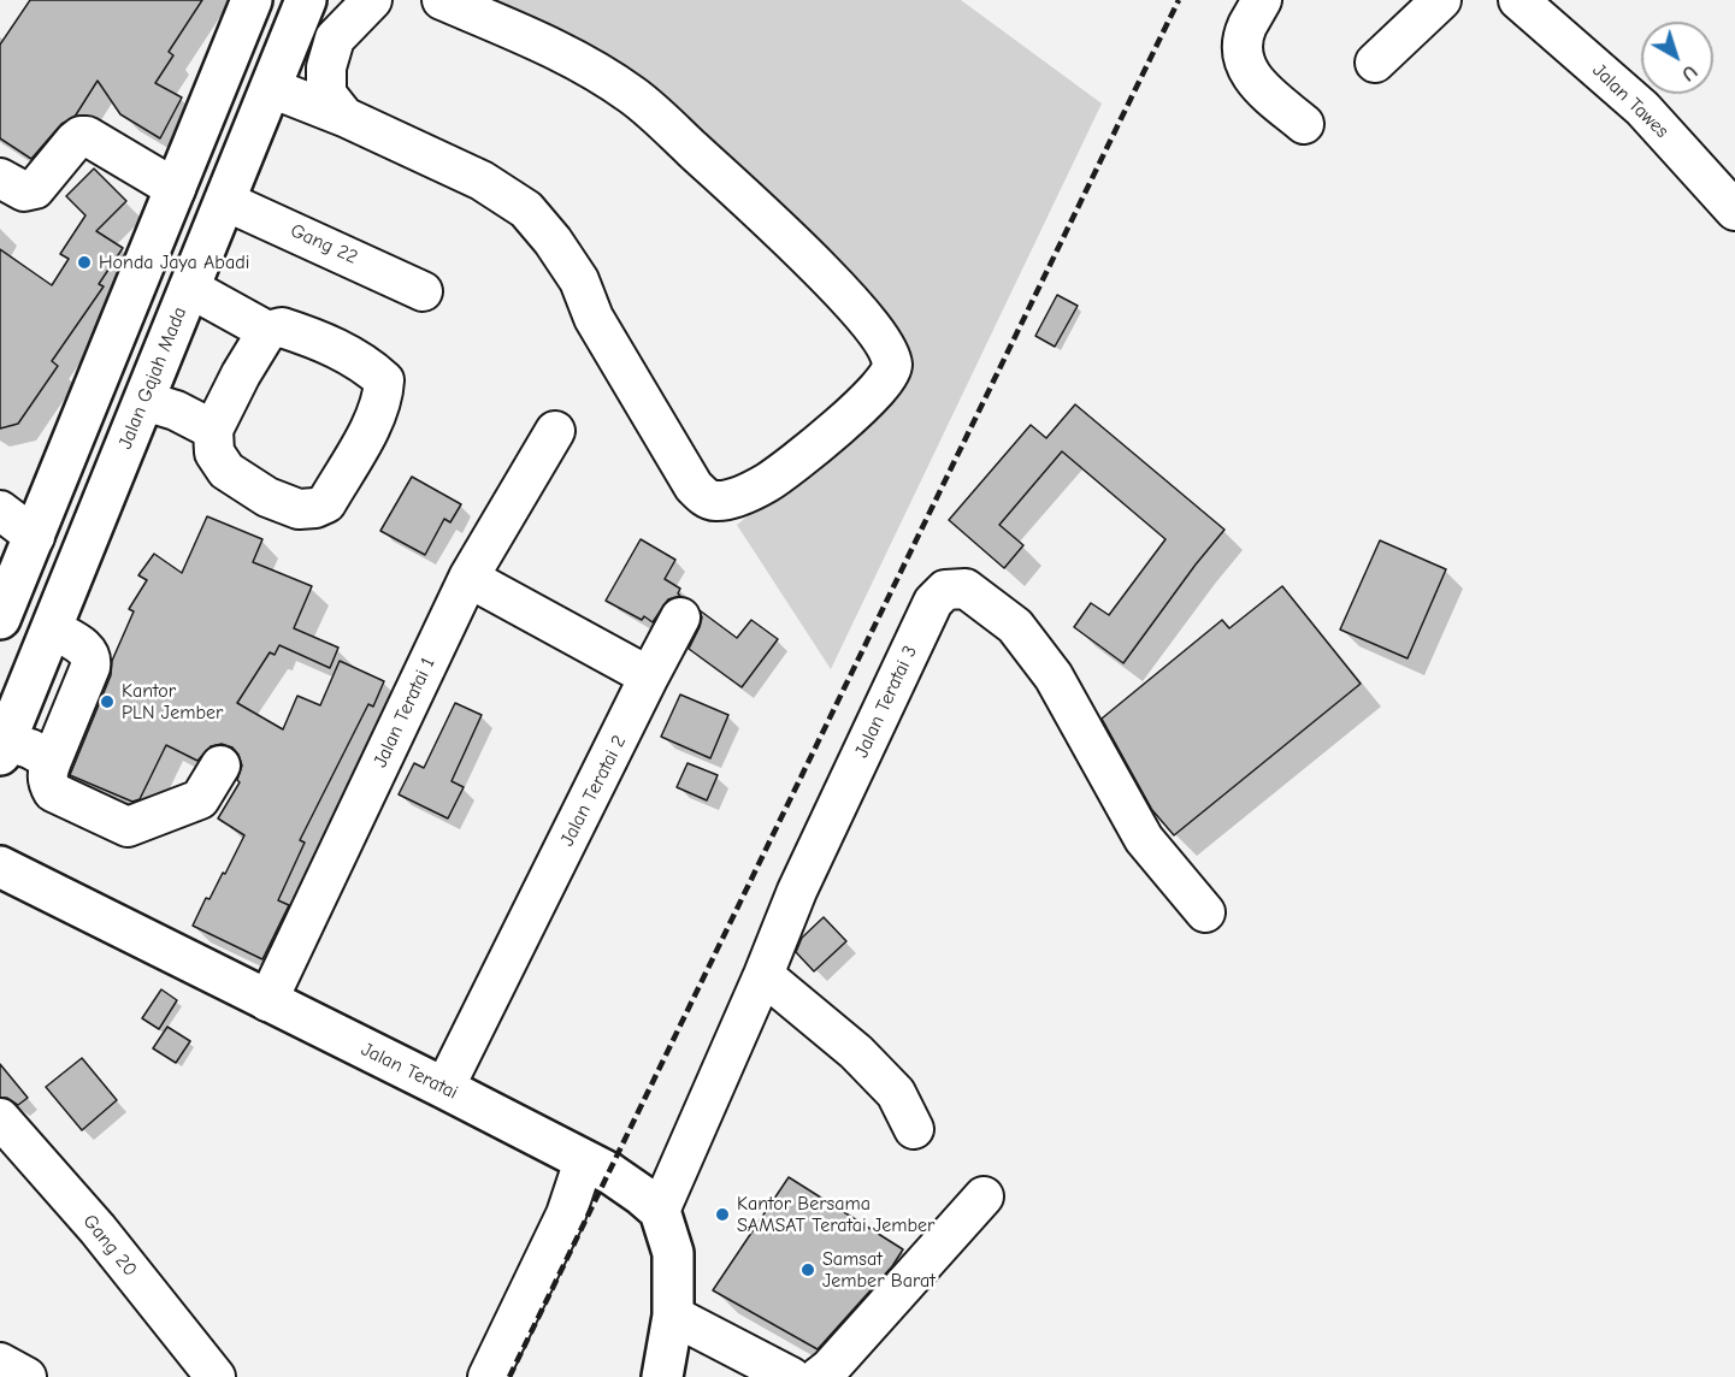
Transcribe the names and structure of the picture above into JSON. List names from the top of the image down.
{
  "streets": {
    "main road": ["Jalan Gajah Mada", "Jalan Teratai"],
    "street": [
      "Jalan Tawes",
      "Gang 22",
      "Jalan Teratai 3",
      "Jalan Teratai 1",
      "Jalan Teratai 2",
      "Gang 20"
    ]
  },
  "crossings": [
    ["Gang 22", "Jalan Gajah Mada"],
    ["Jalan Teratai 3", "Jalan Teratai"],
    ["Jalan Teratai 1", "Jalan Teratai"],
    ["Jalan Teratai 2", "Jalan Teratai"]
  ],
  "places": [
    "Honda Jaya Abadi",
    "Kantor PLN Jember",
    "Kantor Bersama SAMSAT Teratai Jember",
    "Samsat Jember Barat"
  ],
  "north": "bottom right"
}
